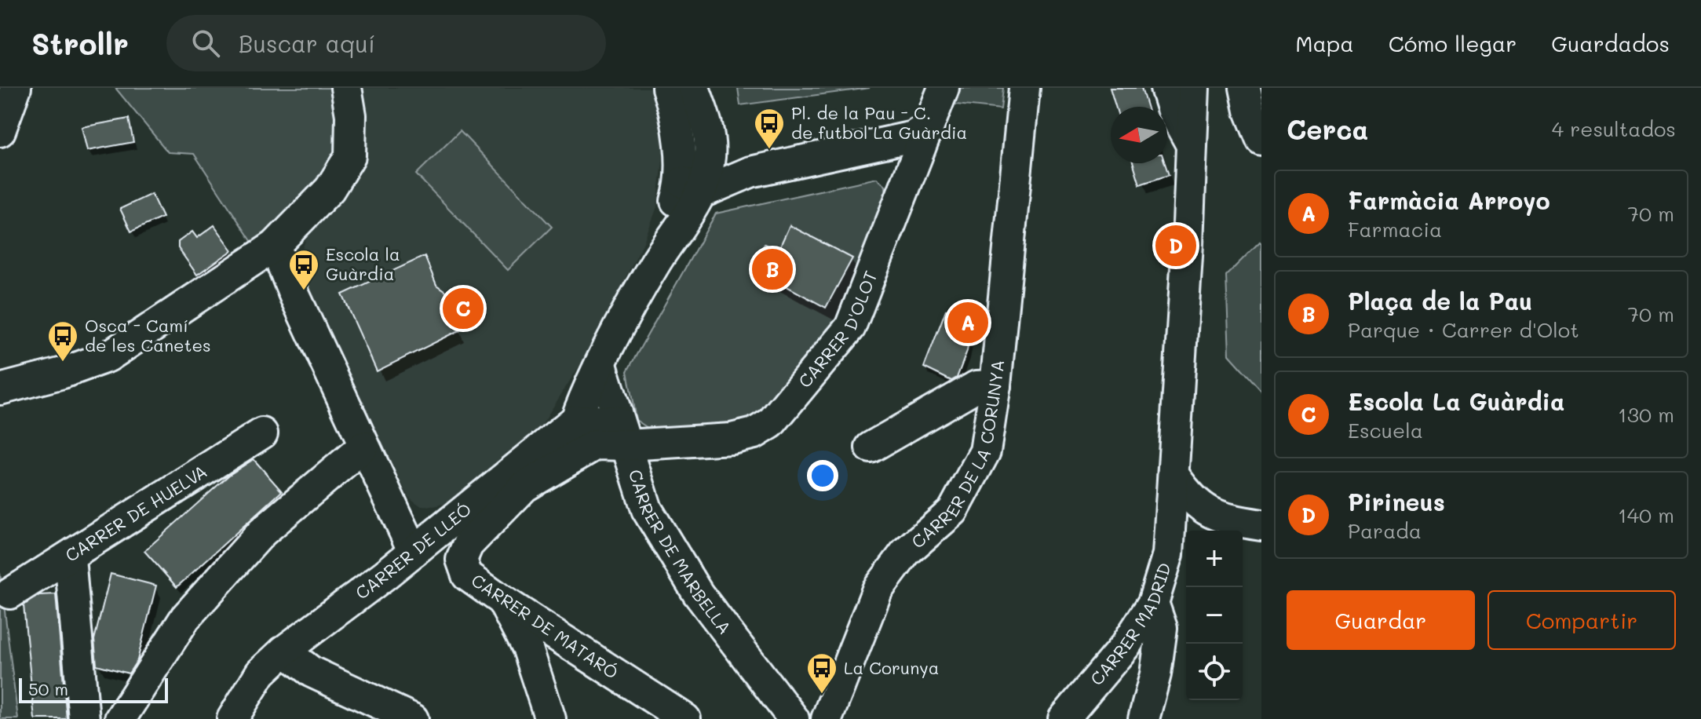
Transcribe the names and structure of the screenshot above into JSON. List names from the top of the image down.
{
  "streets": {
    "street": [
      "CARRER D'OLOT",
      "CARRER DE LA CORUNYA",
      "CARRER DE HUELVA",
      "CARRER DE MARBELLA",
      "CARRER DE LLEÓ",
      "CARRER MADRID",
      "CARRER DE MATARÓ"
    ]
  },
  "crossings": [
    ["CARRER D'OLOT", "CARRER DE MARBELLA"],
    ["CARRER D'OLOT", "CARRER DE MATARÓ"],
    ["CARRER DE MARBELLA", "CARRER DE MATARÓ"],
    ["CARRER DE LLEÓ", "CARRER DE MATARÓ"]
  ],
  "places": {
    "bus stop": [
      "Pl. de la Pau - C. de futbol La Guàrdia",
      "Escola la Guàrdia",
      "Osca - Camí de les Canetes",
      "La Corunya"
    ]
  },
  "scale_bar": "50 m",
  "north": "left",
  "page": {
    "header": "Strollr",
    "search": "Buscar aquí",
    "nav": ["Mapa", "Cómo llegar", "Guardados"],
    "heading": ["Cerca", "4 resultados"],
    "list": [
      {
        "mark": "A",
        "name": "Farmàcia Arroyo",
        "note": "Farmacia",
        "value": "70 m"
      },
      {
        "mark": "B",
        "name": "Plaça de la Pau",
        "note": "Parque · Carrer d'Olot",
        "value": "70 m"
      },
      {
        "mark": "C",
        "name": "Escola La Guàrdia",
        "note": "Escuela",
        "value": "130 m"
      },
      {
        "mark": "D",
        "name": "Pirineus",
        "note": "Parada",
        "value": "140 m"
      }
    ],
    "pins": [
      "D",
      "B",
      "C",
      "A"
    ],
    "map_buttons": ["+", "−"],
    "buttons": ["Guardar", "Compartir"],
    "scale": "50 m"
  }
}
